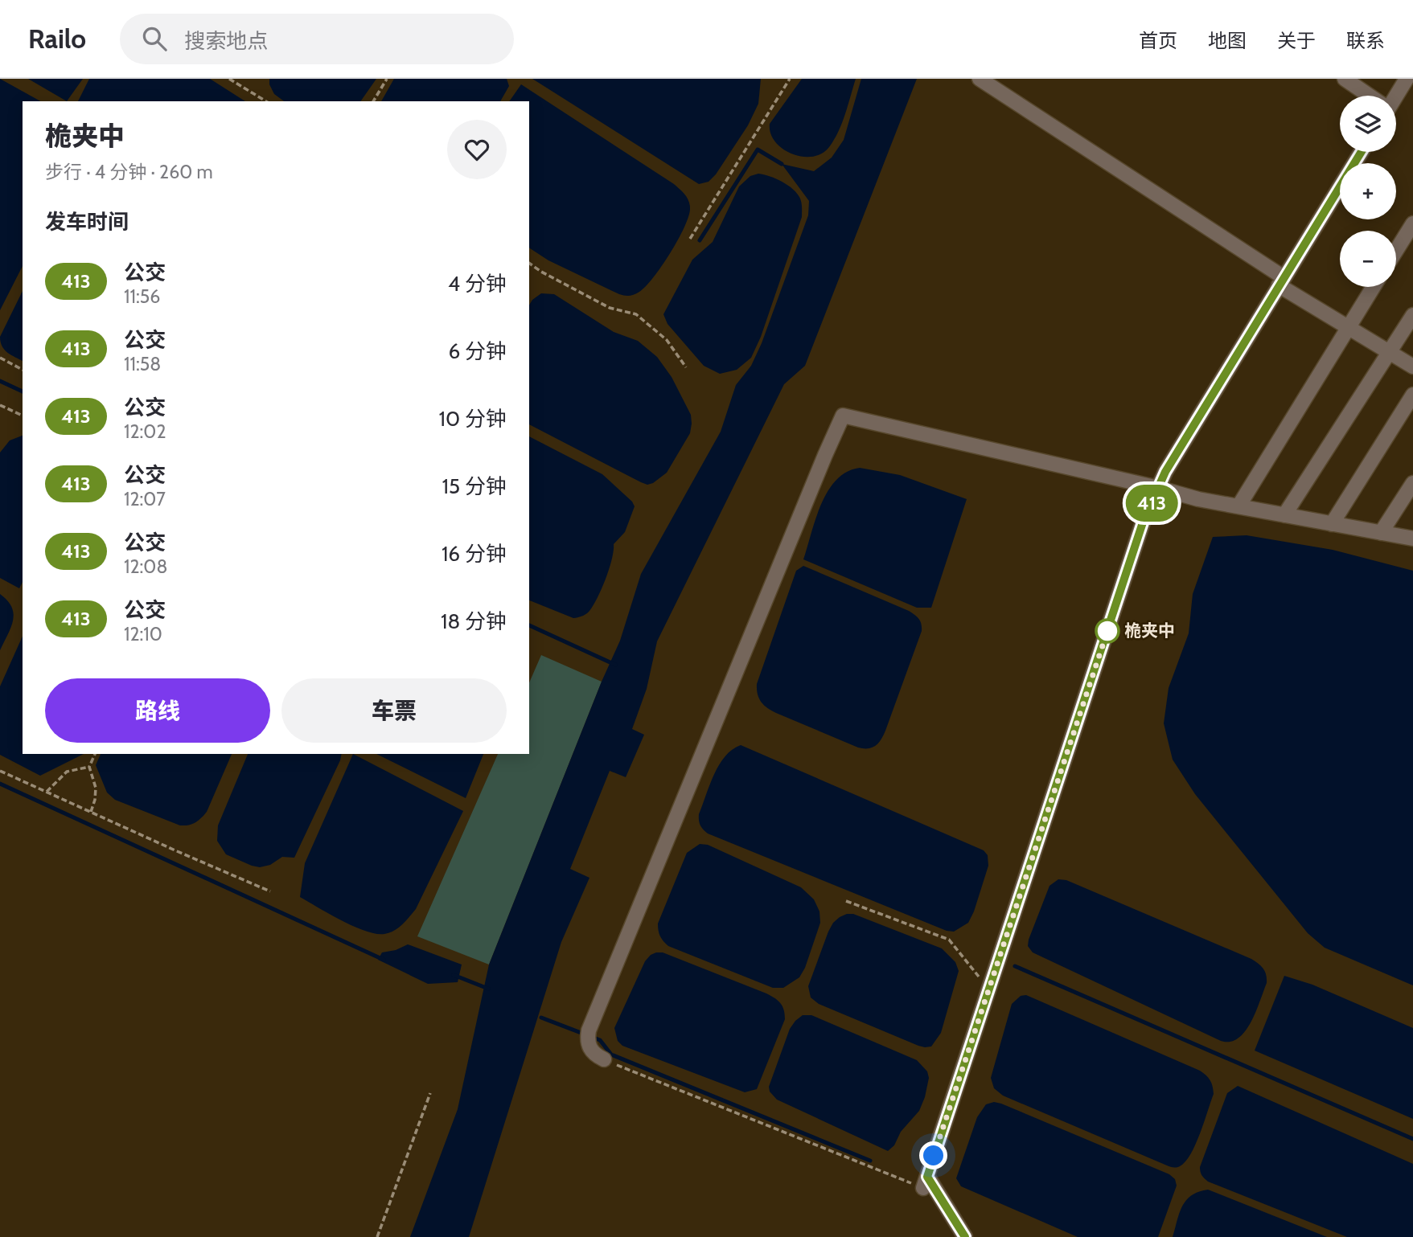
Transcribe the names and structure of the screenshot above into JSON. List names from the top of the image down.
{
  "places": ["桅夹中"],
  "lines": ["bus line 413"],
  "page": {
    "header": "Railo",
    "search": "搜索地点",
    "nav": [
      "首页",
      "地图",
      "关于",
      "联系"
    ],
    "on_map": "413",
    "map_buttons": ["+", "−"],
    "heading": [
      ["桅夹中", "步行 · 4 分钟 · 260 m"],
      "发车时间"
    ],
    "list": [
      {
        "mark": "413",
        "name": "公交",
        "note": "11:56",
        "value": "4 分钟"
      },
      {
        "mark": "413",
        "name": "公交",
        "note": "11:58",
        "value": "6 分钟"
      },
      {
        "mark": "413",
        "name": "公交",
        "note": "12:02",
        "value": "10 分钟"
      },
      {
        "mark": "413",
        "name": "公交",
        "note": "12:07",
        "value": "15 分钟"
      },
      {
        "mark": "413",
        "name": "公交",
        "note": "12:08",
        "value": "16 分钟"
      },
      {
        "mark": "413",
        "name": "公交",
        "note": "12:10",
        "value": "18 分钟"
      }
    ],
    "buttons": ["路线", "车票"]
  }
}
